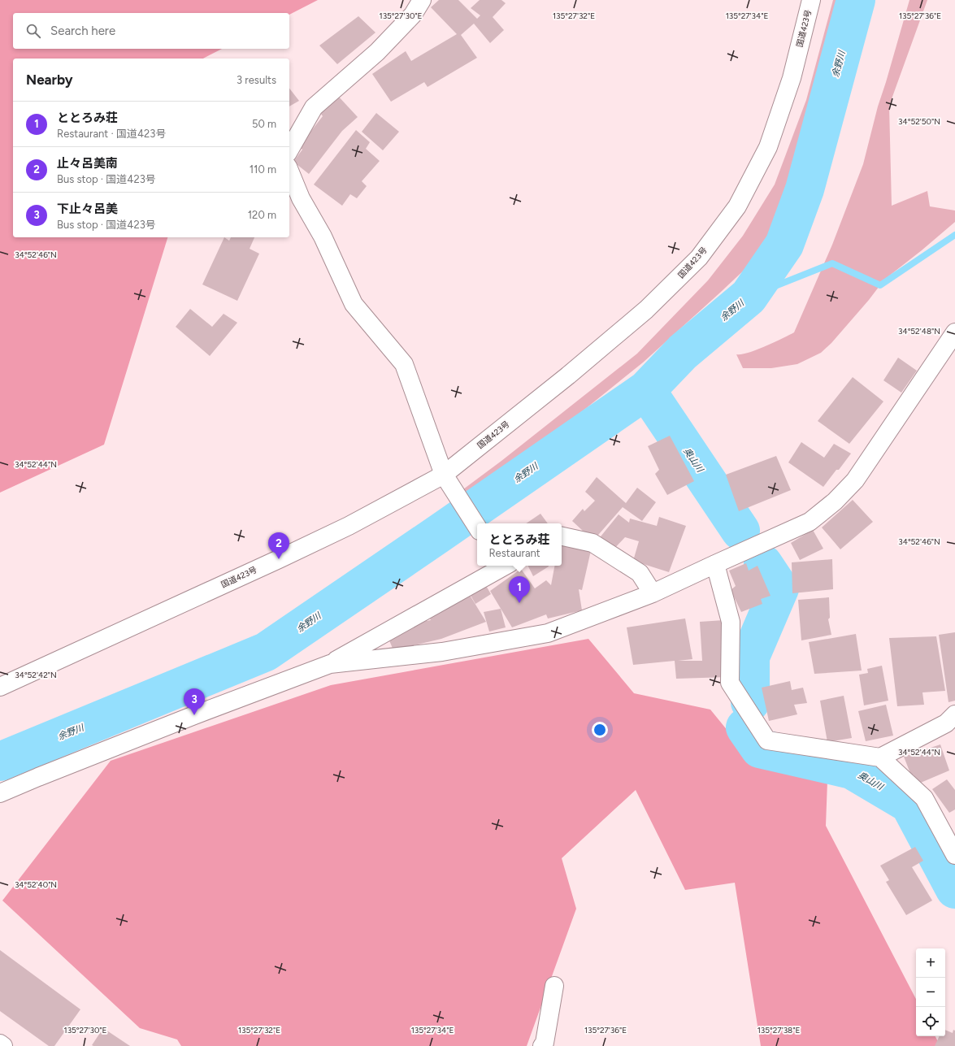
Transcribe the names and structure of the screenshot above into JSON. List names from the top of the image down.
{
  "streets": {
    "main road": ["国道423号"]
  },
  "water": ["余野川", "奥山川"],
  "page": {
    "search": "Search here",
    "heading": ["Nearby", "3 results"],
    "list": [
      {
        "mark": "1",
        "name": "ととろみ荘",
        "note": "Restaurant · 国道423号",
        "value": "50 m"
      },
      {
        "mark": "2",
        "name": "止々呂美南",
        "note": "Bus stop · 国道423号",
        "value": "110 m"
      },
      {
        "mark": "3",
        "name": "下止々呂美",
        "note": "Bus stop · 国道423号",
        "value": "120 m"
      }
    ],
    "popup": ["ととろみ荘", "Restaurant"],
    "pins": ["2", "1", "3"],
    "map_buttons": ["+", "−"]
  },
  "coordinates": [
    "135°27'30\"E",
    "135°27'32\"E",
    "135°27'34\"E",
    "135°27'36\"E",
    "34°52'50\"N",
    "34°52'46\"N",
    "34°52'48\"N",
    "34°52'44\"N",
    "34°52'42\"N",
    "34°52'40\"N",
    "135°27'38\"E"
  ]
}
